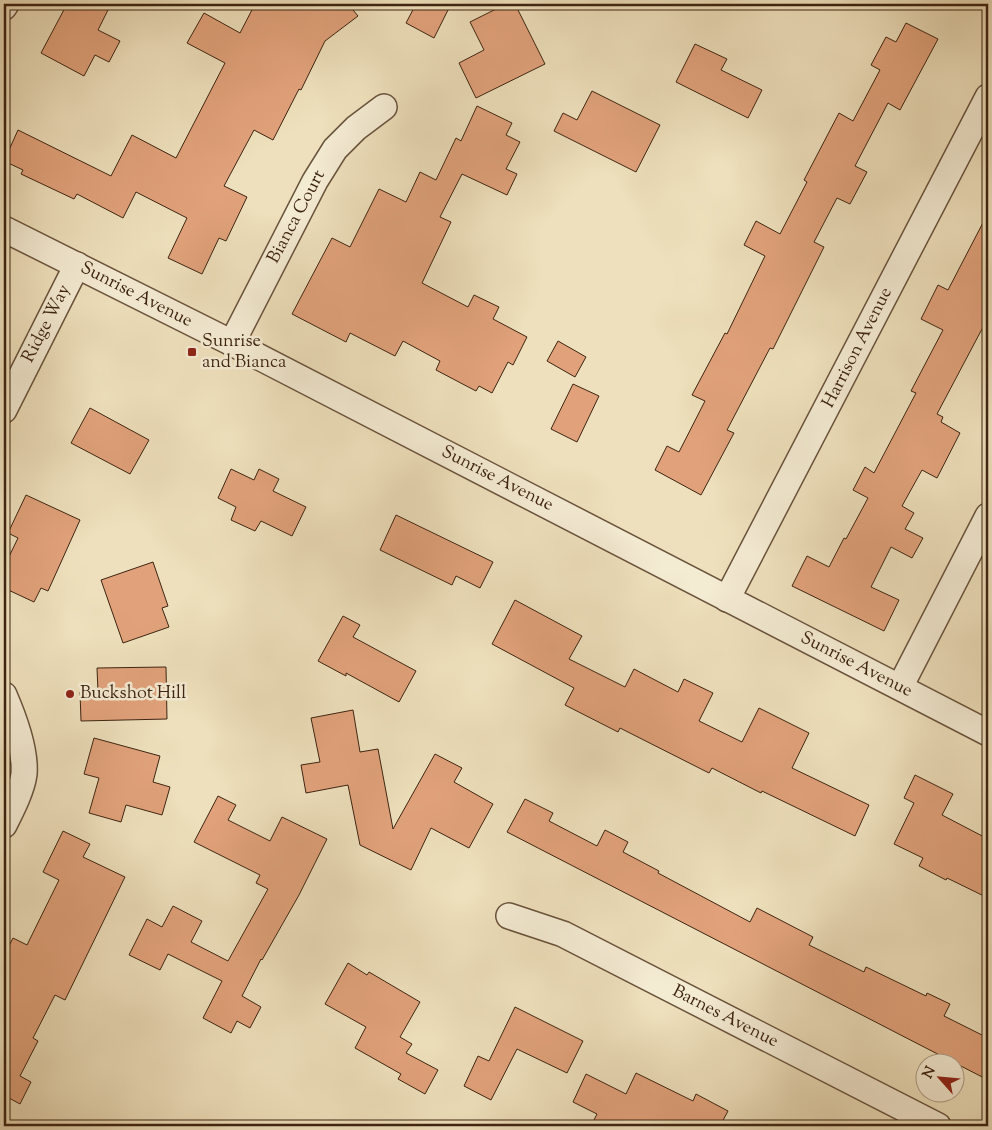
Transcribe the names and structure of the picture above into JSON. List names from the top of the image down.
{
  "streets": {
    "street": [
      "Bianca Court",
      "Sunrise Avenue",
      "Ridge Way",
      "Harrison Avenue",
      "Barnes Avenue"
    ]
  },
  "crossings": [
    ["Bianca Court", "Sunrise Avenue"],
    ["Sunrise Avenue", "Ridge Way"],
    ["Sunrise Avenue", "Harrison Avenue"]
  ],
  "places": {
    "transit": ["Sunrise and Bianca"],
    "other": ["Buckshot Hill"]
  },
  "north": "top left"
}
